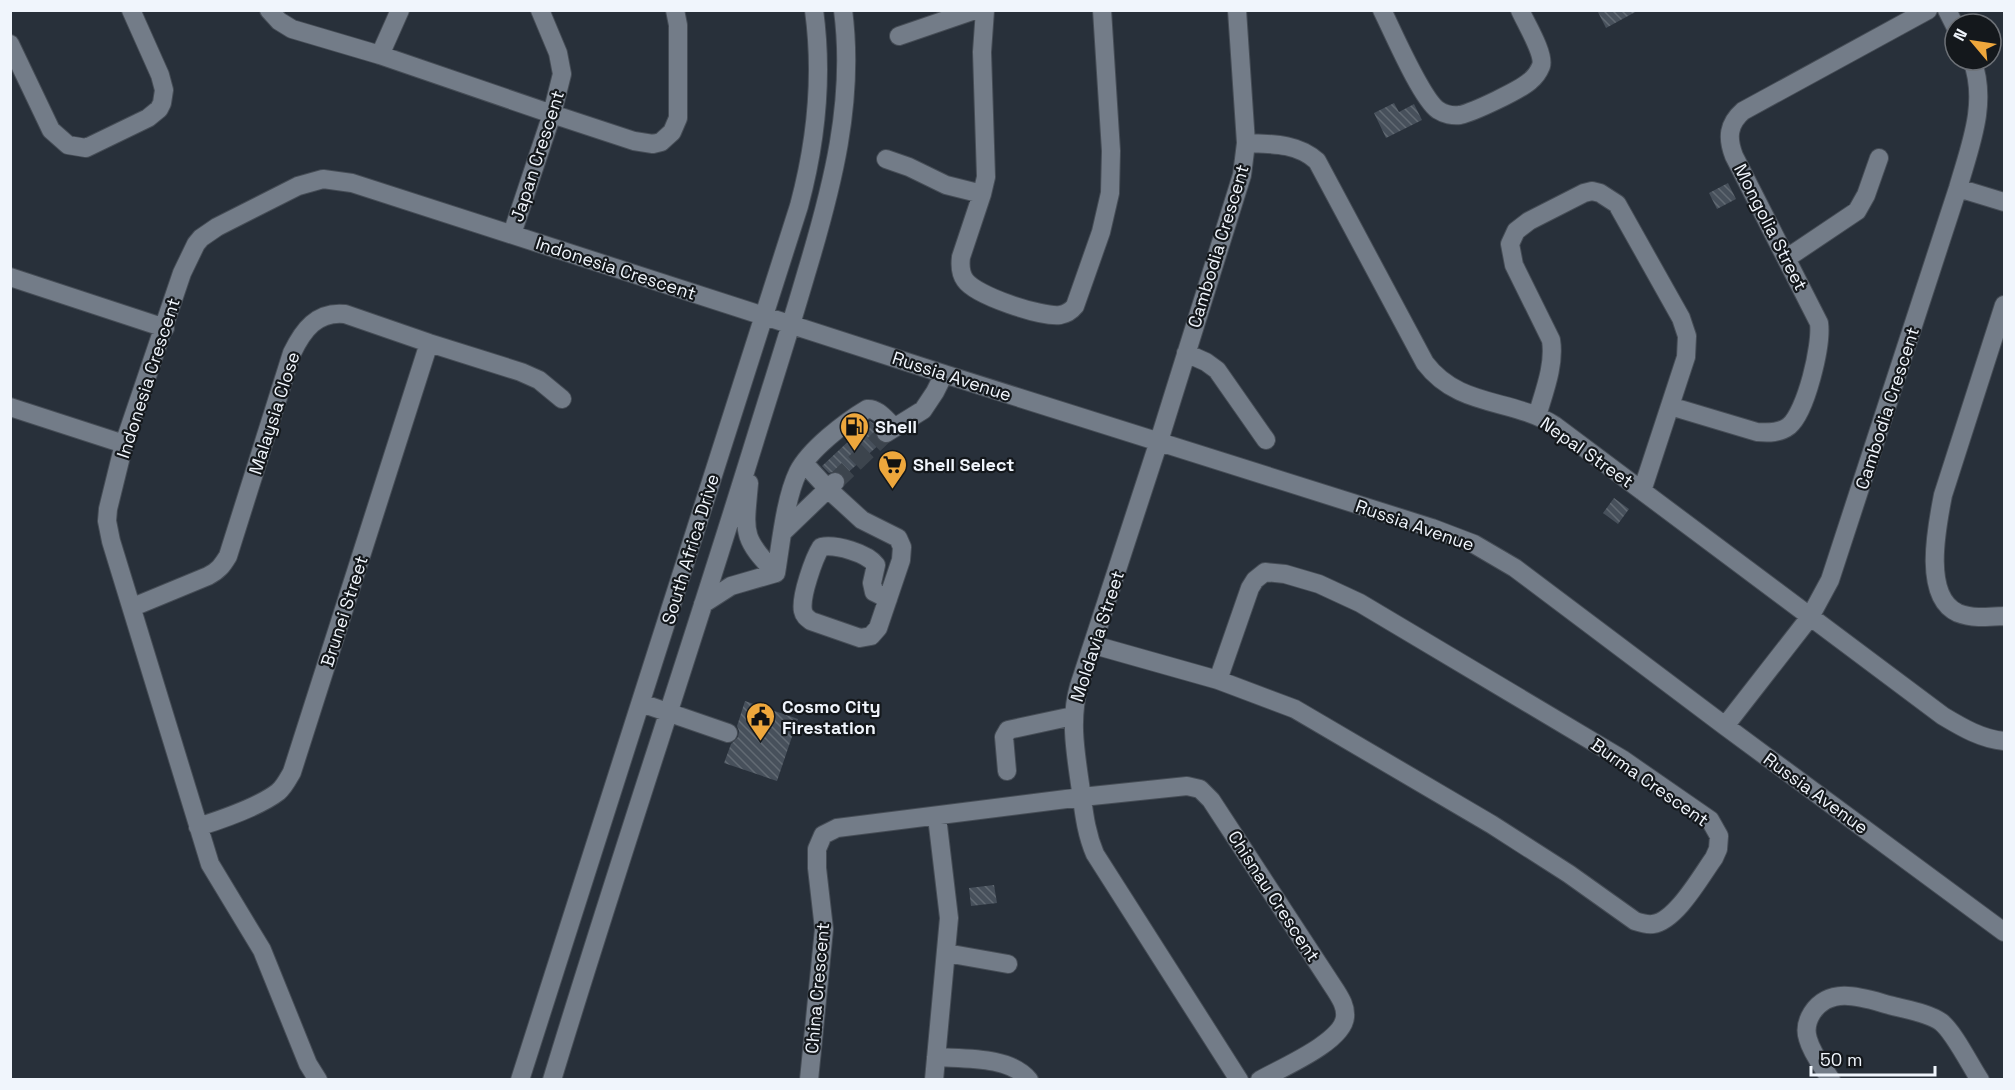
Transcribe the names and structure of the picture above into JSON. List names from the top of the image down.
{
  "streets": {
    "street": [
      "Japan Crescent",
      "Mongolia Street",
      "Cambodia Crescent",
      "Indonesia Crescent",
      "Russia Avenue",
      "Malaysia Close",
      "Nepal Street",
      "South Africa Drive",
      "Brunei Street",
      "Moldavia Street",
      "Burma Crescent",
      "Chisnau Crescent",
      "China Crescent"
    ]
  },
  "crossings": [
    ["Japan Crescent", "Indonesia Crescent"],
    ["Cambodia Crescent", "Russia Avenue"],
    ["Cambodia Crescent", "Nepal Street"],
    ["Cambodia Crescent", "Moldavia Street"],
    ["Indonesia Crescent", "Russia Avenue"],
    ["Indonesia Crescent", "Malaysia Close"],
    ["Indonesia Crescent", "South Africa Drive"],
    ["Indonesia Crescent", "Brunei Street"],
    ["Russia Avenue", "South Africa Drive"],
    ["Russia Avenue", "Moldavia Street"],
    ["Malaysia Close", "Brunei Street"],
    ["Moldavia Street", "Burma Crescent"],
    ["Moldavia Street", "Chisnau Crescent"],
    ["Moldavia Street", "China Crescent"],
    ["Chisnau Crescent", "China Crescent"]
  ],
  "places": {
    "fuel station": ["Shell"],
    "supermarket": ["Shell Select"],
    "public building": ["Cosmo City Firestation"]
  },
  "scale_bar": "50 m",
  "north": "top left"
}
